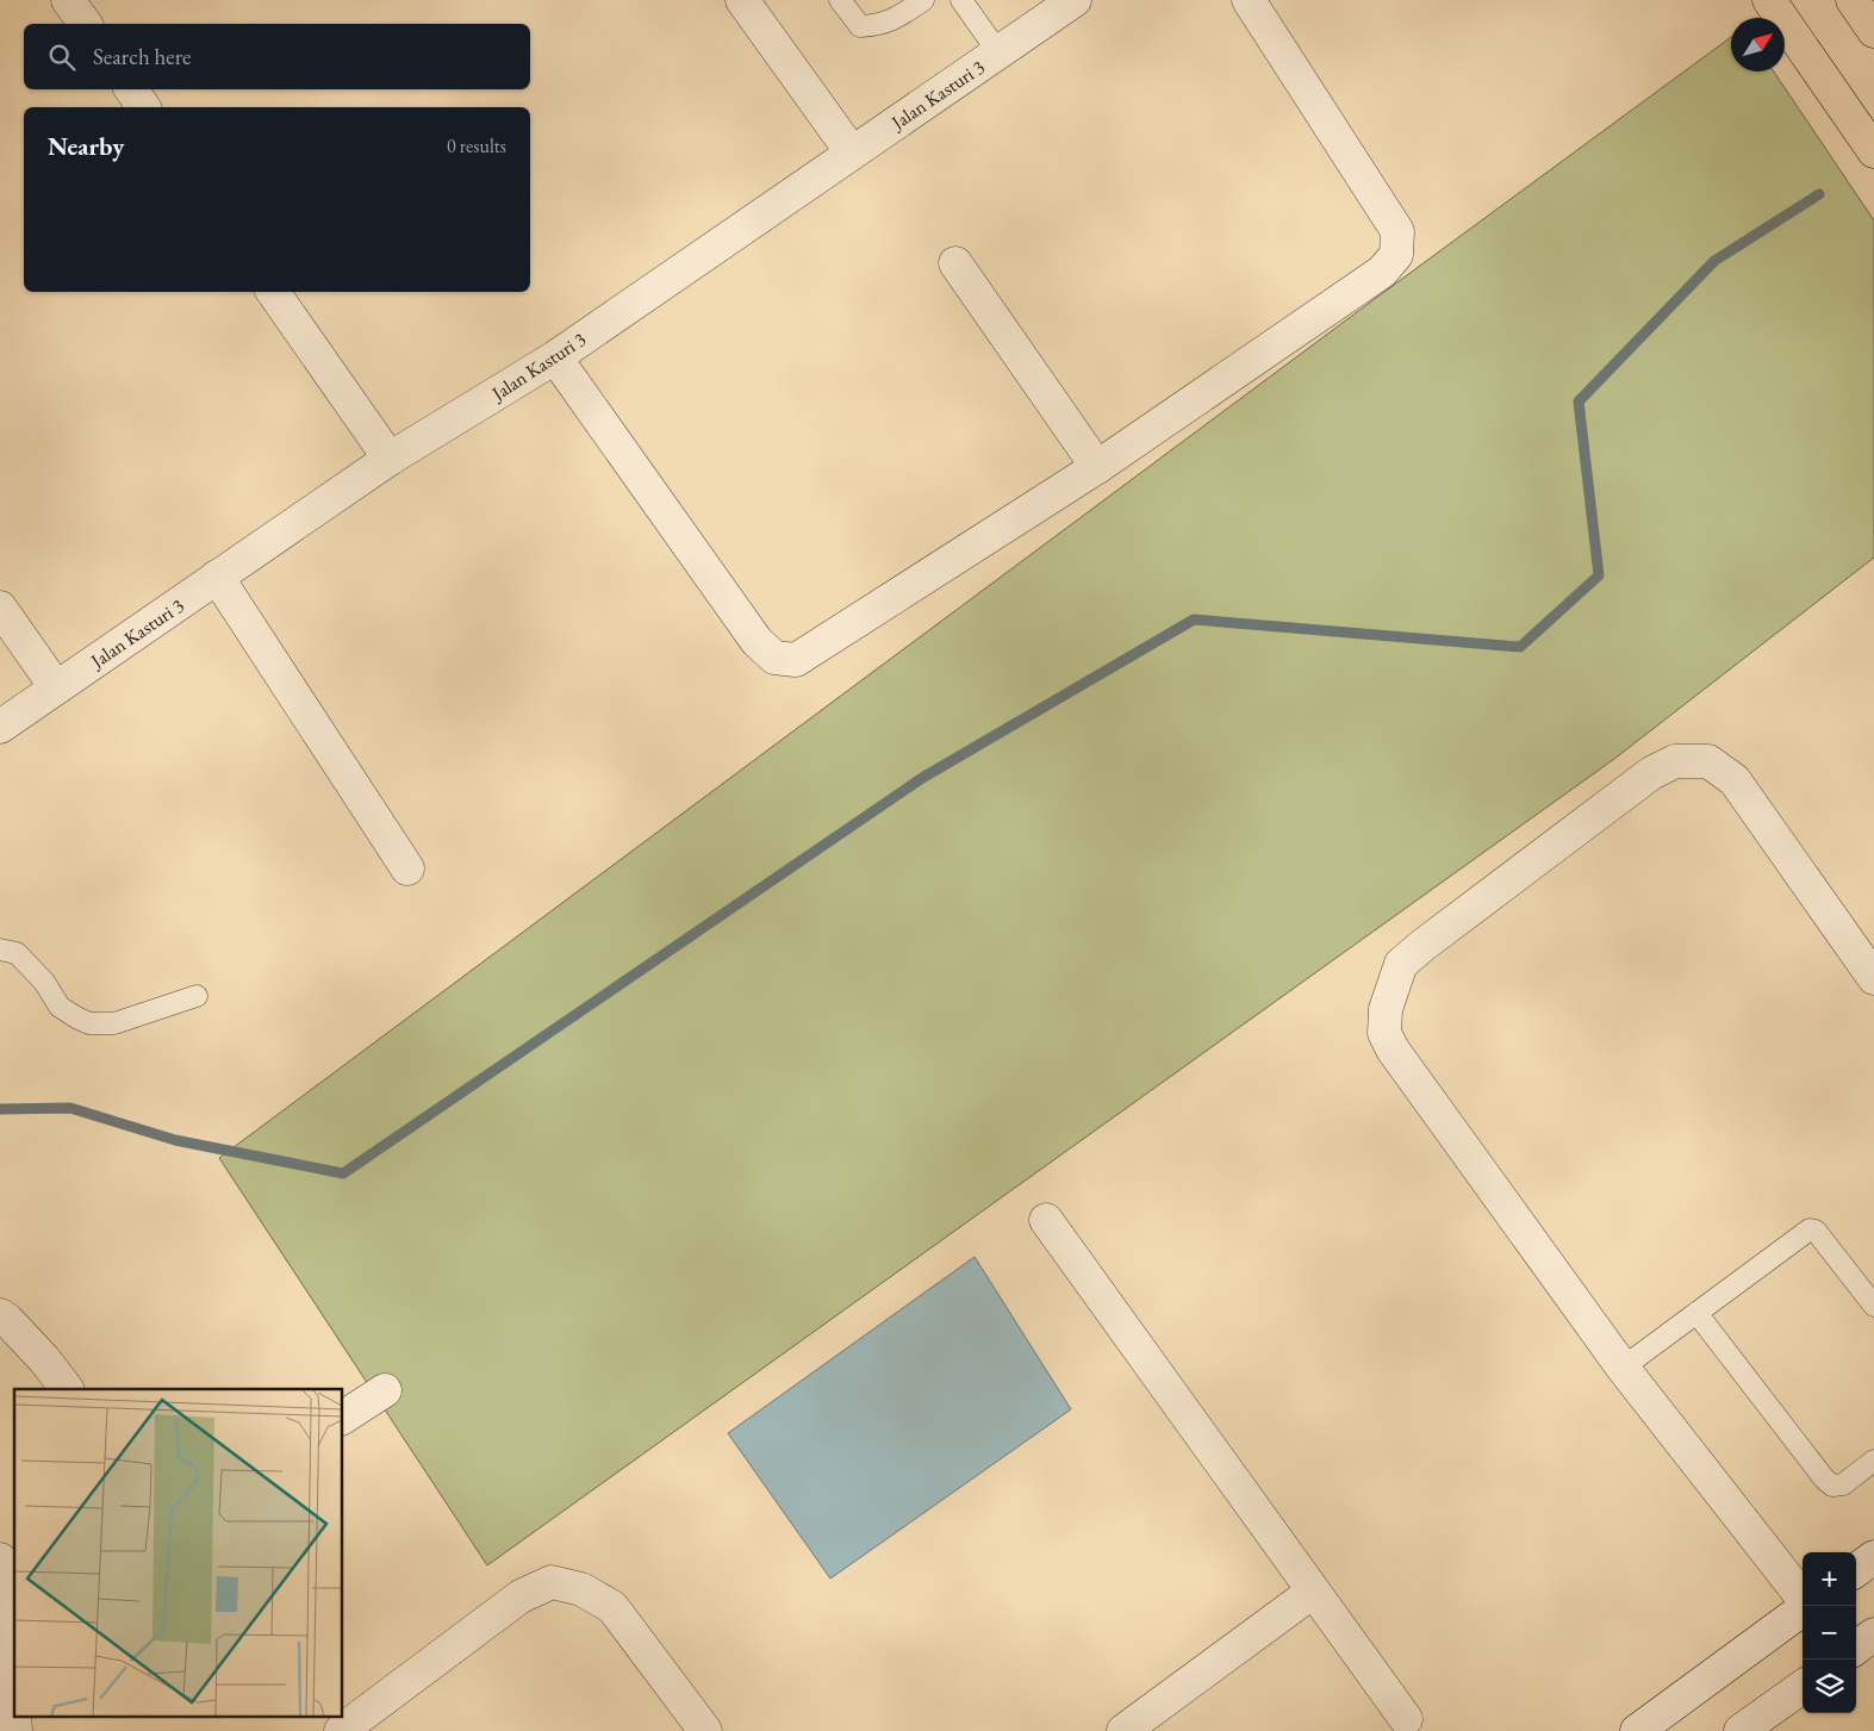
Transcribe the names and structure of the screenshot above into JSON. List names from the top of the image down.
{
  "streets": {
    "street": ["Jalan Kasturi 3"]
  },
  "north": "top right",
  "page": {
    "search": "Search here",
    "heading": ["Nearby", "0 results"],
    "map_buttons": ["+", "−"]
  }
}
